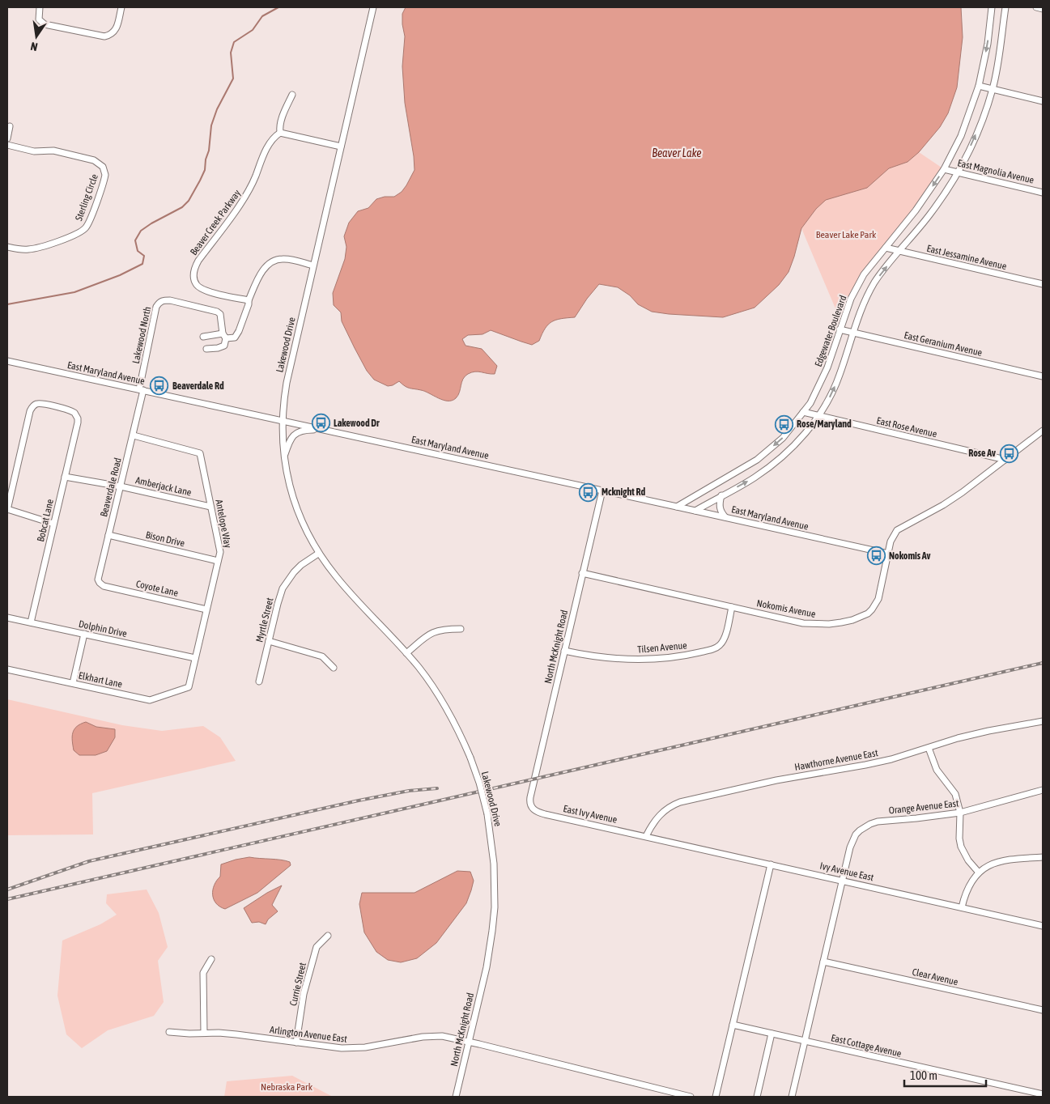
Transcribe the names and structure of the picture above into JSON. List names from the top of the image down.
{
  "streets": {
    "street": [
      "East Magnolia Avenue",
      "Sterling Circle",
      "Beaver Creek Parkway",
      "East Jessamine Avenue",
      "Edgewater Boulevard",
      "Lakewood North",
      "East Geranium Avenue",
      "Lakewood Drive",
      "East Maryland Avenue",
      "East Rose Avenue",
      "Amberjack Lane",
      "Beaverdale Road",
      "Bobcat Lane",
      "Antelope Way",
      "Bison Drive",
      "Coyote Lane",
      "Nokomis Avenue",
      "Myrtle Street",
      "Dolphin Drive",
      "North McKnight Road",
      "Tilsen Avenue",
      "Elkhart Lane",
      "Hawthorne Avenue East",
      "Orange Avenue East",
      "East Ivy Avenue",
      "Ivy Avenue East",
      "Clear Avenue",
      "Currie Street",
      "Arlington Avenue East",
      "East Cottage Avenue"
    ]
  },
  "crossings": [
    ["East Magnolia Avenue", "Edgewater Boulevard"],
    ["East Jessamine Avenue", "Edgewater Boulevard"],
    ["Edgewater Boulevard", "East Geranium Avenue"],
    ["Edgewater Boulevard", "East Maryland Avenue"],
    ["Edgewater Boulevard", "East Rose Avenue"],
    ["Lakewood North", "East Maryland Avenue"],
    ["Lakewood North", "Beaverdale Road"],
    ["Lakewood Drive", "East Maryland Avenue"],
    ["Lakewood Drive", "Myrtle Street"],
    ["Lakewood Drive", "North McKnight Road"],
    ["East Maryland Avenue", "Beaverdale Road"],
    ["East Maryland Avenue", "Nokomis Avenue"],
    ["East Maryland Avenue", "North McKnight Road"],
    ["East Rose Avenue", "Nokomis Avenue"],
    ["Amberjack Lane", "Beaverdale Road"],
    ["Amberjack Lane", "Bobcat Lane"],
    ["Amberjack Lane", "Antelope Way"],
    ["Beaverdale Road", "Antelope Way"],
    ["Beaverdale Road", "Bison Drive"],
    ["Beaverdale Road", "Coyote Lane"],
    ["Bobcat Lane", "Dolphin Drive"],
    ["Antelope Way", "Bison Drive"],
    ["Antelope Way", "Coyote Lane"],
    ["Antelope Way", "Dolphin Drive"],
    ["Antelope Way", "Elkhart Lane"],
    ["Nokomis Avenue", "North McKnight Road"],
    ["Nokomis Avenue", "Tilsen Avenue"],
    ["North McKnight Road", "Tilsen Avenue"],
    ["North McKnight Road", "East Ivy Avenue"],
    ["North McKnight Road", "Arlington Avenue East"],
    ["Hawthorne Avenue East", "East Ivy Avenue"],
    ["Hawthorne Avenue East", "Ivy Avenue East"],
    ["Orange Avenue East", "Ivy Avenue East"],
    ["Orange Avenue East", "Clear Avenue"],
    ["Orange Avenue East", "East Cottage Avenue"],
    ["East Ivy Avenue", "Ivy Avenue East"],
    ["Currie Street", "Arlington Avenue East"]
  ],
  "water": ["Beaver Lake"],
  "parks": ["Beaver Lake Park", "Nebraska Park"],
  "places": {
    "bus stop": [
      "Beaverdale Rd",
      "Lakewood Dr",
      "Rose/Maryland",
      "Rose Av",
      "Mcknight Rd",
      "Nokomis Av"
    ]
  },
  "scale_bar": "100 m",
  "north": "bottom"
}
